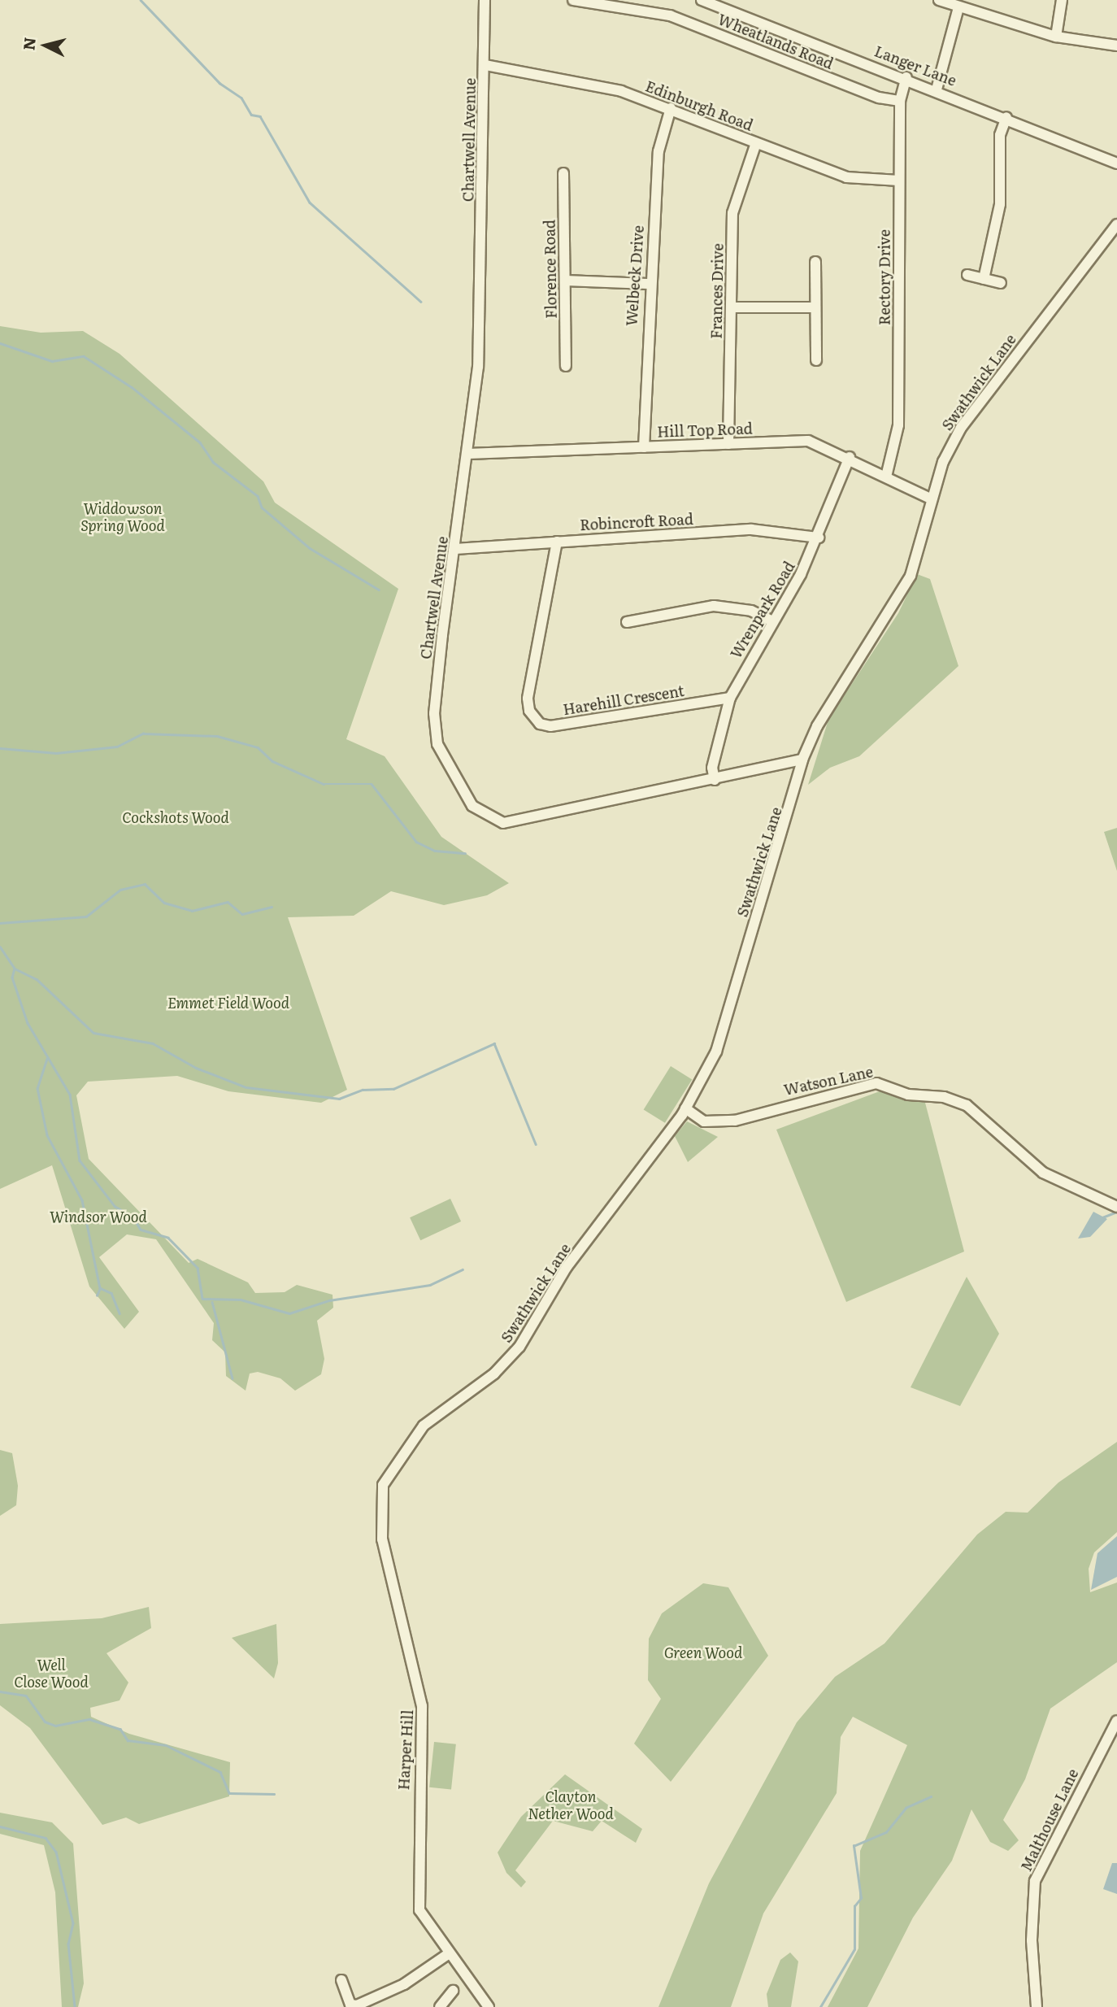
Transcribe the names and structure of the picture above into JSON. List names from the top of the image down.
{
  "streets": {
    "street": [
      "Wheatlands Road",
      "Langer Lane",
      "Edinburgh Road",
      "Chartwell Avenue",
      "Florence Road",
      "Welbeck Drive",
      "Rectory Drive",
      "Frances Drive",
      "Swathwick Lane",
      "Hill Top Road",
      "Robincroft Road",
      "Wrenpark Road",
      "Harehill Crescent",
      "Watson Lane",
      "Harper Hill",
      "Malthouse Lane"
    ]
  },
  "crossings": [
    ["Wheatlands Road", "Rectory Drive"],
    ["Langer Lane", "Rectory Drive"],
    ["Edinburgh Road", "Chartwell Avenue"],
    ["Edinburgh Road", "Welbeck Drive"],
    ["Edinburgh Road", "Rectory Drive"],
    ["Edinburgh Road", "Frances Drive"],
    ["Chartwell Avenue", "Swathwick Lane"],
    ["Chartwell Avenue", "Hill Top Road"],
    ["Chartwell Avenue", "Robincroft Road"],
    ["Chartwell Avenue", "Wrenpark Road"],
    ["Welbeck Drive", "Hill Top Road"],
    ["Rectory Drive", "Hill Top Road"],
    ["Frances Drive", "Hill Top Road"],
    ["Swathwick Lane", "Hill Top Road"],
    ["Swathwick Lane", "Watson Lane"],
    ["Swathwick Lane", "Harper Hill"],
    ["Hill Top Road", "Wrenpark Road"],
    ["Robincroft Road", "Wrenpark Road"],
    ["Robincroft Road", "Harehill Crescent"],
    ["Wrenpark Road", "Harehill Crescent"]
  ],
  "parks": [
    "Widdowson Spring Wood",
    "Cockshots Wood",
    "Emmet Field Wood",
    "Windsor Wood",
    "Green Wood",
    "Well Close Wood",
    "Clayton Nether Wood"
  ],
  "north": "left"
}
